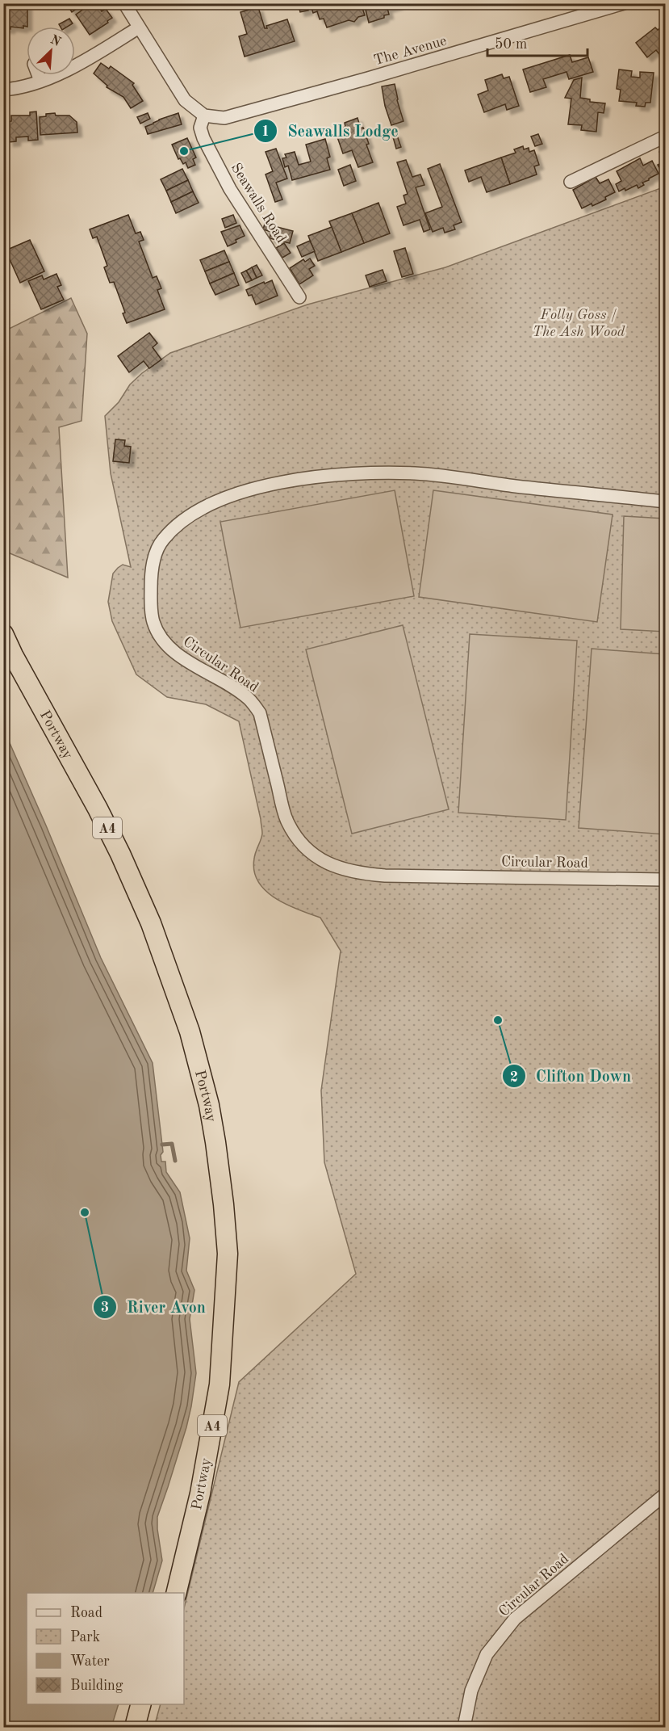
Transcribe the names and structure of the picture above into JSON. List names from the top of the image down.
{
  "streets": {
    "highway": ["Portway", "A4"],
    "street": ["The Avenue", "Seawalls Road", "Circular Road"]
  },
  "crossings": [
    ["The Avenue", "Seawalls Road"]
  ],
  "parks": ["Folly Goss / The Ash Wood"],
  "places": ["Seawalls Lodge", "Clifton Down", "River Avon"],
  "legend": [
    "Road",
    "Park",
    "Water",
    "Building"
  ],
  "scale_bar": "50 m",
  "north": "top right"
}
